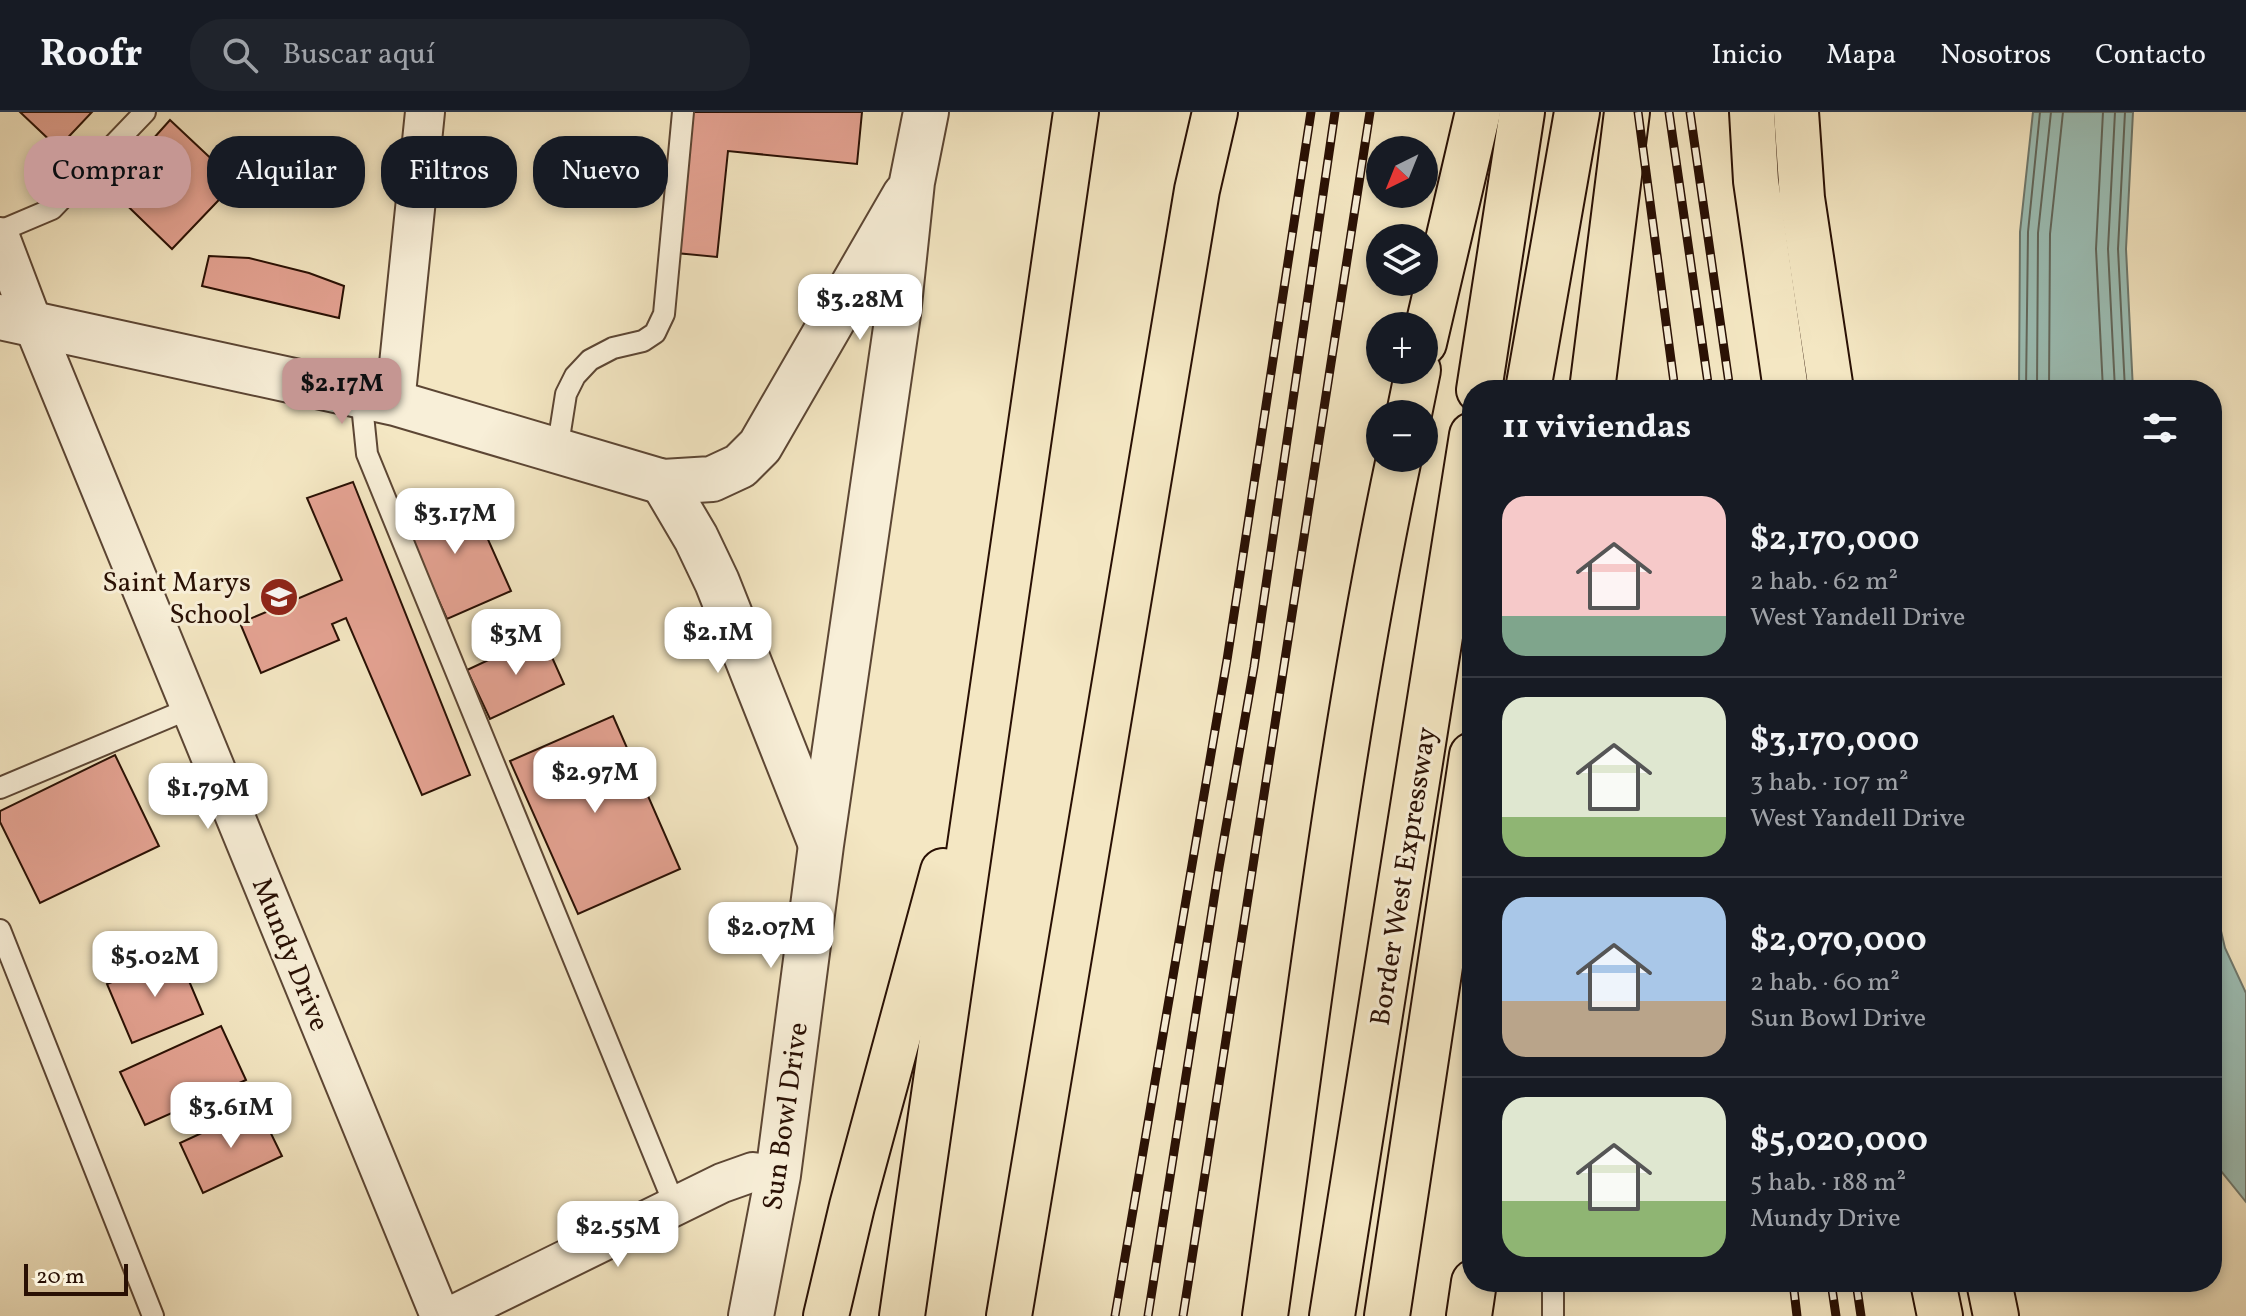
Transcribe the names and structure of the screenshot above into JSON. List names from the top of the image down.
{
  "streets": {
    "main road": ["Border West Expressway"],
    "street": ["Mundy Drive", "Sun Bowl Drive"]
  },
  "places": {
    "school or university": ["Saint Marys School"]
  },
  "scale_bar": "20 m",
  "north": "bottom left",
  "page": {
    "header": "Roofr",
    "search": "Buscar aquí",
    "nav": [
      "Inicio",
      "Mapa",
      "Nosotros",
      "Contacto"
    ],
    "map_buttons": ["+", "−"],
    "chip": [
      "Comprar",
      "Alquilar",
      "Filtros",
      "Nuevo"
    ],
    "price": [
      "$3.28M",
      "$2.17M",
      "$3.17M",
      "$2.1M",
      "$3M",
      "$2.97M",
      "$1.79M",
      "$2.07M",
      "$5.02M",
      "$3.61M",
      "$2.55M"
    ],
    "heading": "11 viviendas",
    "list": [
      {
        "name": "$2,170,000",
        "note": "2 hab. · 62 m² · West Yandell Drive"
      },
      {
        "name": "$3,170,000",
        "note": "3 hab. · 107 m² · West Yandell Drive"
      },
      {
        "name": "$2,070,000",
        "note": "2 hab. · 60 m² · Sun Bowl Drive"
      },
      {
        "name": "$5,020,000",
        "note": "5 hab. · 188 m² · Mundy Drive"
      }
    ],
    "scale": "20 m"
  }
}
